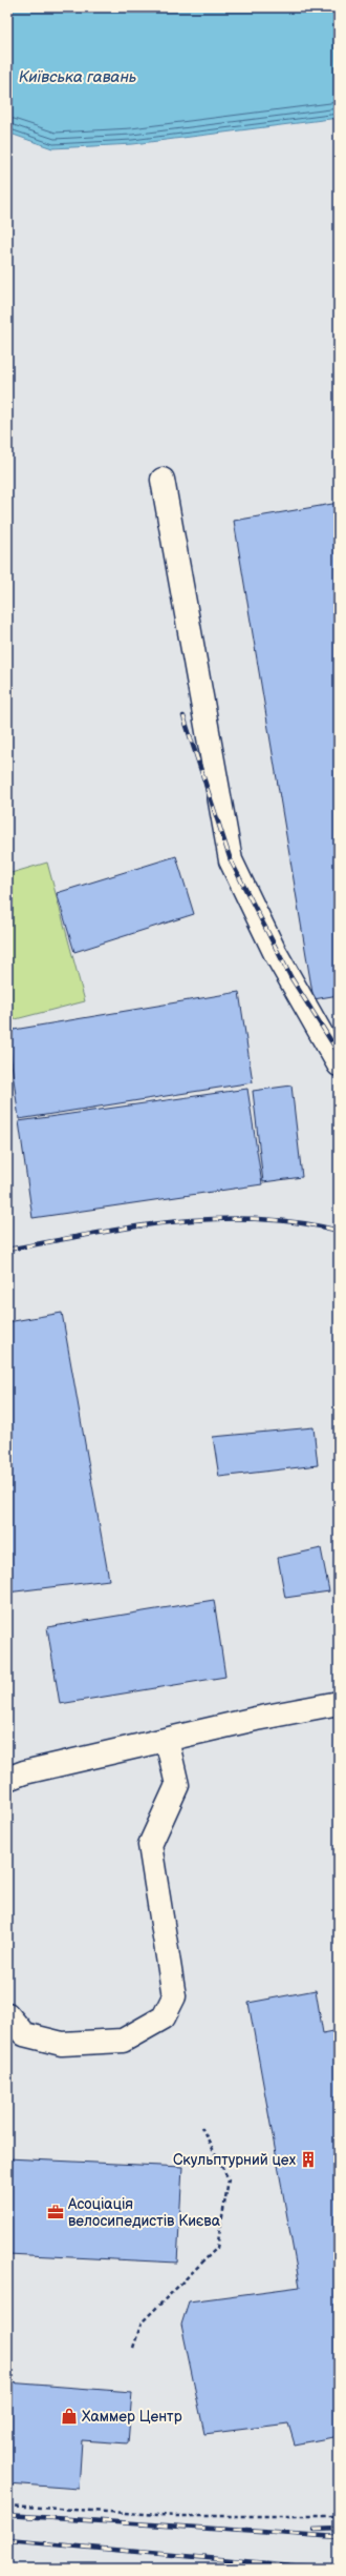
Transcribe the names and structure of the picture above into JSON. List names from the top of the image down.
{
  "water": ["Київська гавань"],
  "places": {
    "building": ["Скульптурний цех"],
    "office": ["Асоціація велосипедистів Києва"],
    "shop": ["Хаммер Центр"]
  }
}
